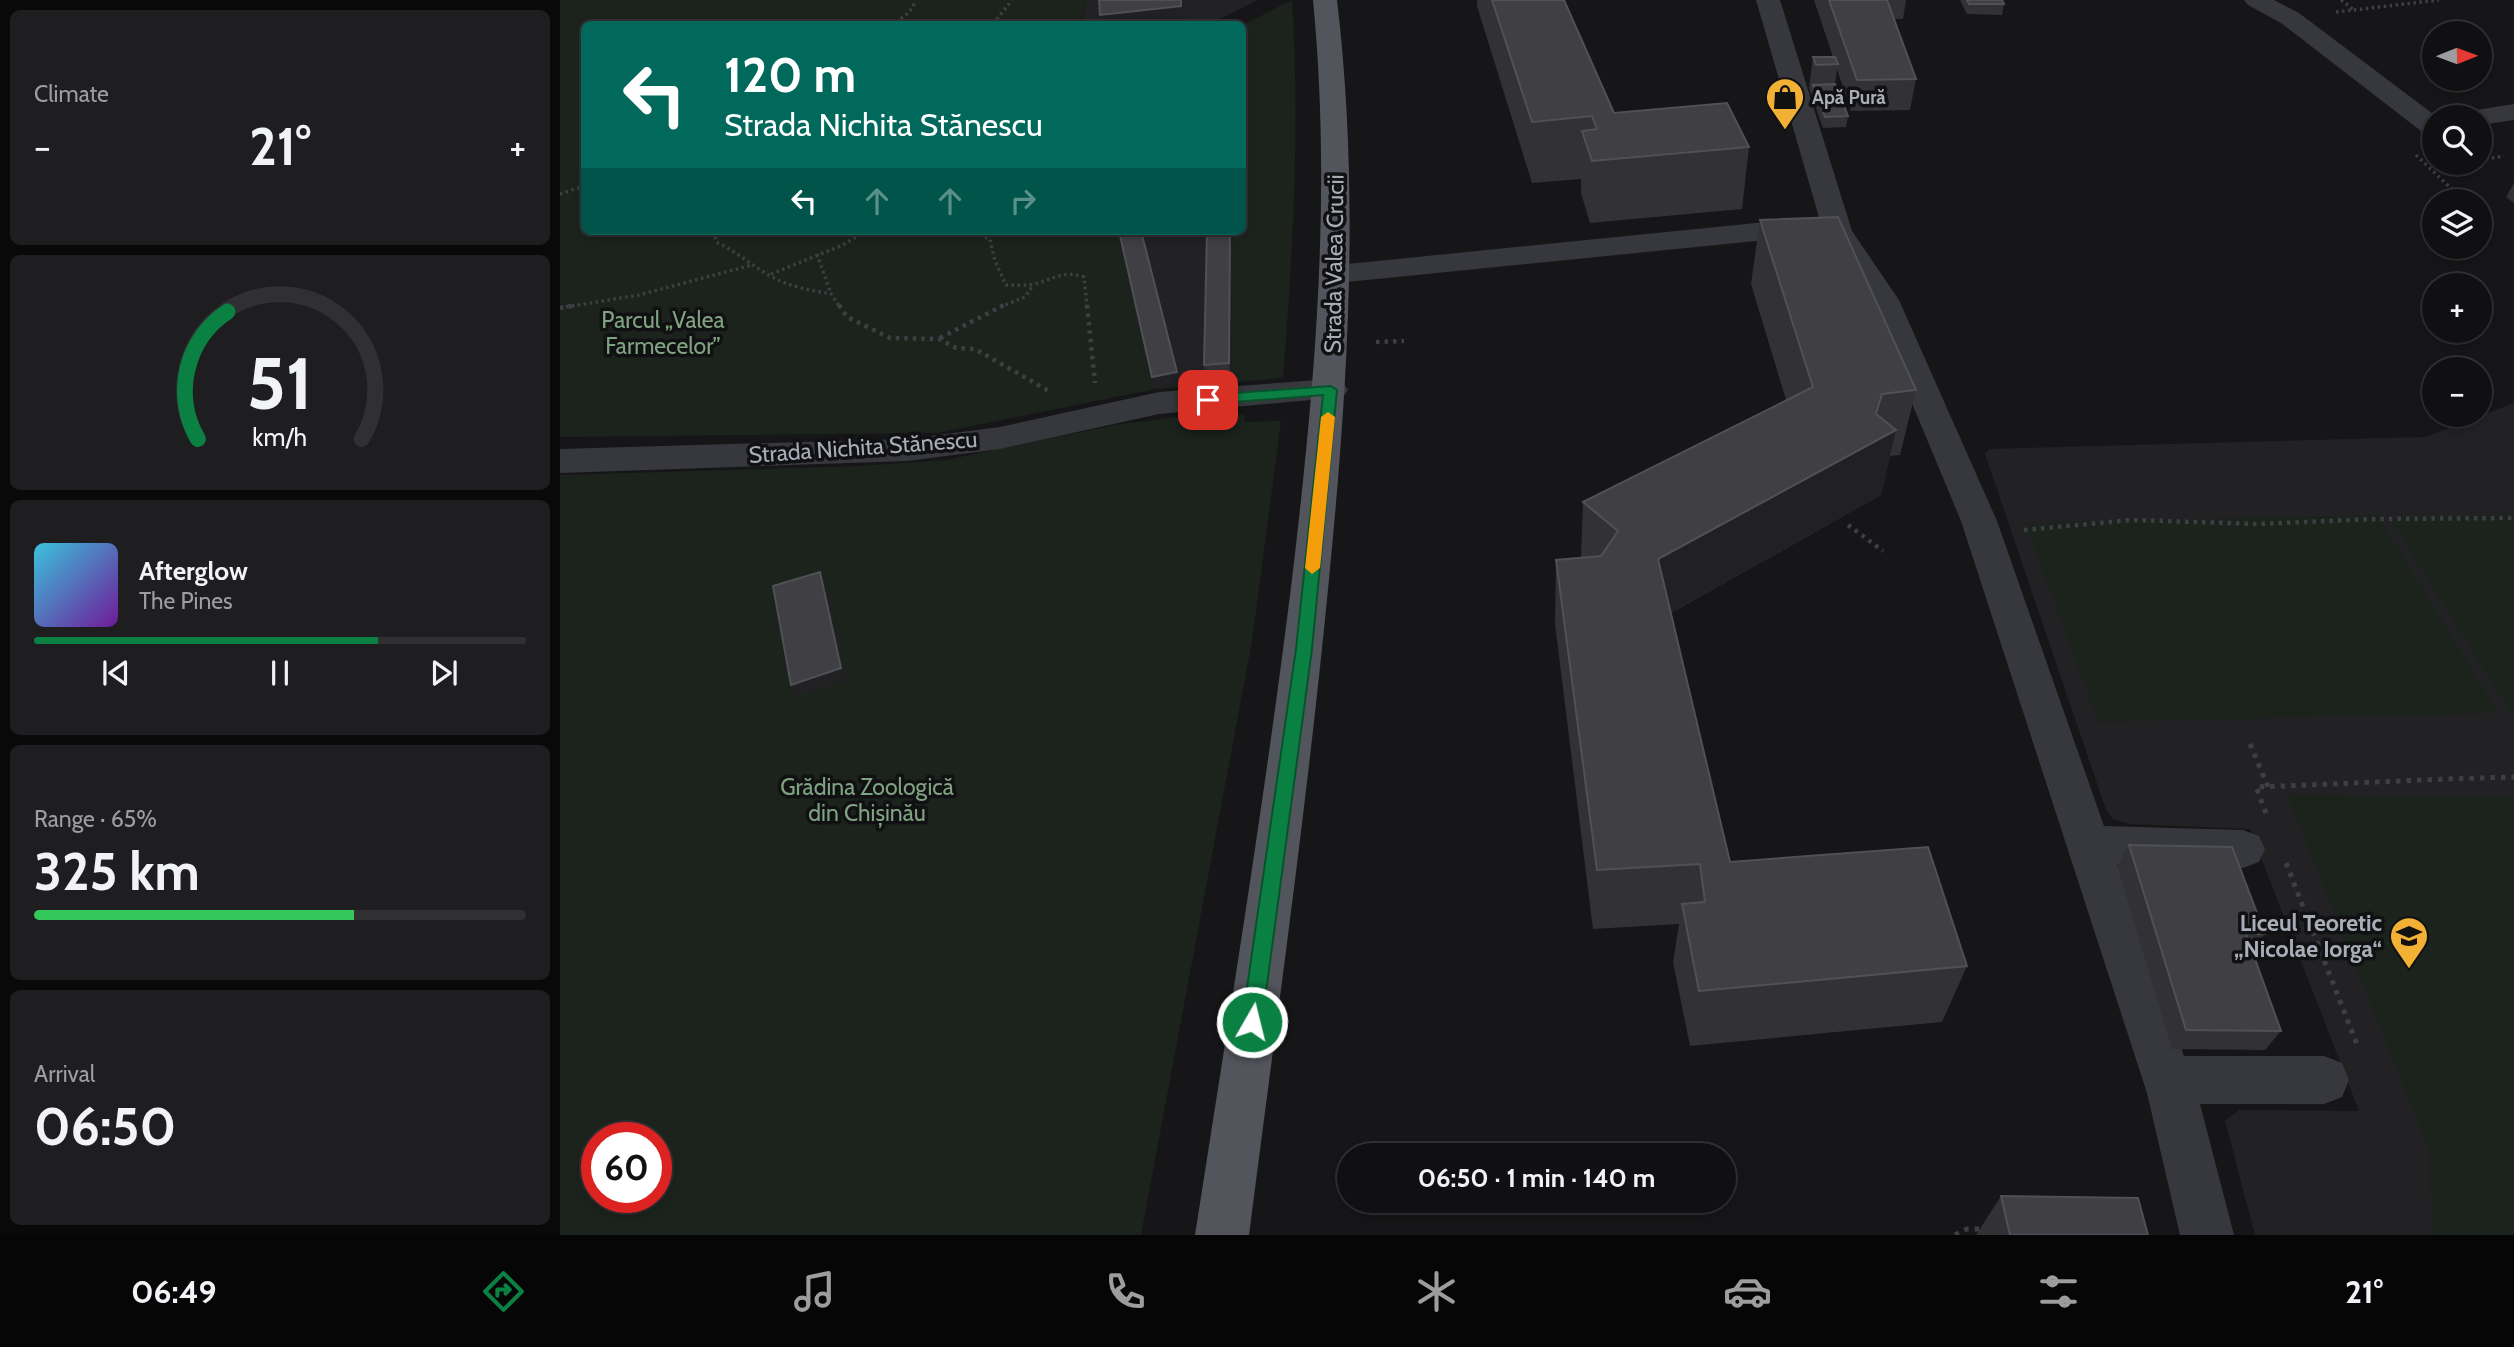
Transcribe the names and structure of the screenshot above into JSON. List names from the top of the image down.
{
  "streets": {
    "main road": ["Strada Valea Crucii"],
    "street": ["Strada Nichita Stănescu"]
  },
  "crossings": [
    ["Strada Valea Crucii", "Strada Nichita Stănescu"]
  ],
  "parks": ["Parcul „Valea Farmecelor”", "Grădina Zoologică din Chișinău"],
  "places": {
    "shop": ["Apă Pură"],
    "school or university": ["Liceul Teoretic „Nicolae Iorga“"]
  },
  "north": "right",
  "page": {
    "tile": [
      "Climate",
      ["Range · 65%", "325 km"],
      ["Arrival", "06:50"]
    ],
    "map_buttons": ["+", "−"],
    "turn": ["120 m", "Strada Nichita Stănescu"],
    "heat": ["−", "21°", "+"],
    "song": ["Afterglow", "The Pines"],
    "limit": "60",
    "trip": "06:50 · 1 min · 140 m",
    "tabs": ["06:49", "21°"],
    "gauge": ["51", "km/h"]
  }
}
